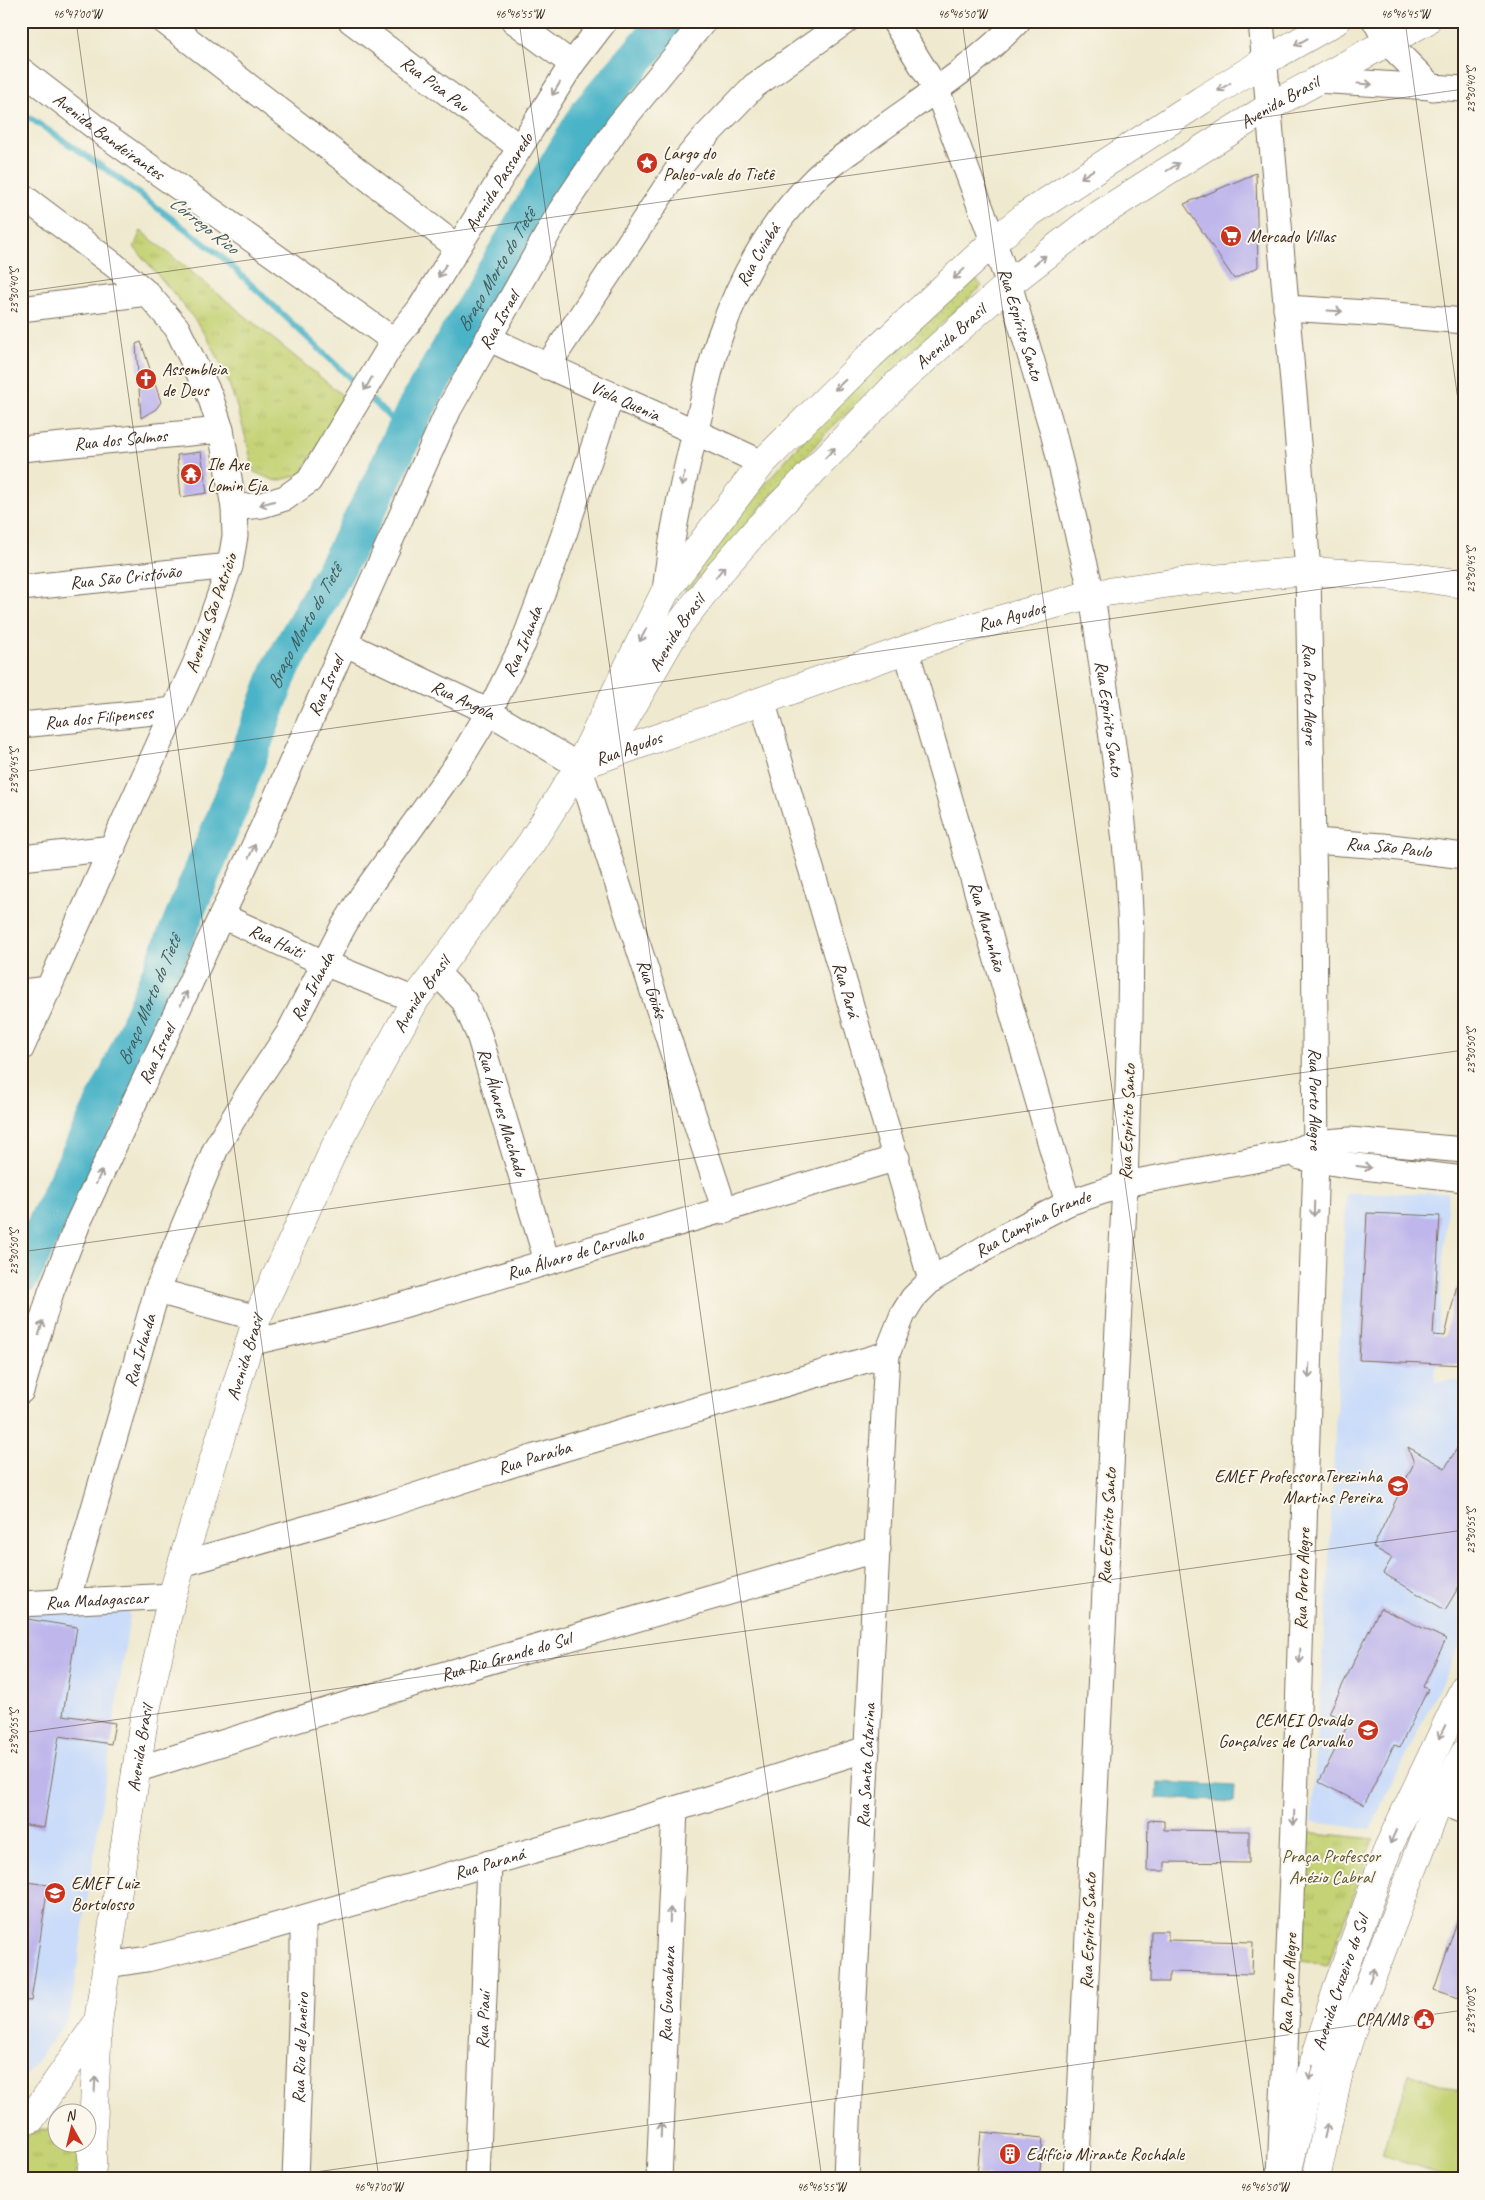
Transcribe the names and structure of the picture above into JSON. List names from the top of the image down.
{
  "streets": {
    "main road": ["Avenida Brasil", "Rua Agudos", "Avenida Cruzeiro do Sul"],
    "street": [
      "Rua Pica Pau",
      "Avenida Bandeirantes",
      "Avenida Passaredo",
      "Rua Cuiabá",
      "Rua Israel",
      "Rua Espírito Santo",
      "Viela Quenia",
      "Rua dos Salmos",
      "Rua São Cristóvão",
      "Avenida São Patrício",
      "Rua Irlanda",
      "Rua Porto Alegre",
      "Rua Angola",
      "Rua dos Filipenses",
      "Rua São Paulo",
      "Rua Maranhão",
      "Rua Haiti",
      "Rua Goiás",
      "Rua Pará",
      "Rua Álvares Machado",
      "Rua Campina Grande",
      "Rua Álvaro de Carvalho",
      "Rua Paraíba",
      "Rua Madagascar",
      "Rua Rio Grande do Sul",
      "Rua Santa Catarina",
      "Rua Paraná",
      "Rua Guanabara",
      "Rua Piauí",
      "Rua Rio de Janeiro"
    ]
  },
  "crossings": [
    ["Rua Pica Pau", "Avenida Passaredo"],
    ["Avenida Brasil", "Rua Cuiabá"],
    ["Avenida Brasil", "Rua Espírito Santo"],
    ["Avenida Brasil", "Viela Quenia"],
    ["Avenida Brasil", "Rua Agudos"],
    ["Avenida Brasil", "Rua Porto Alegre"],
    ["Avenida Brasil", "Rua Angola"],
    ["Avenida Brasil", "Rua Haiti"],
    ["Avenida Brasil", "Rua Goiás"],
    ["Avenida Brasil", "Rua Álvares Machado"],
    ["Avenida Brasil", "Rua Álvaro de Carvalho"],
    ["Avenida Brasil", "Rua Paraíba"],
    ["Avenida Brasil", "Rua Madagascar"],
    ["Avenida Brasil", "Rua Rio Grande do Sul"],
    ["Avenida Brasil", "Rua Paraná"],
    ["Avenida Bandeirantes", "Avenida Passaredo"],
    ["Avenida Passaredo", "Avenida São Patrício"],
    ["Rua Cuiabá", "Rua Espírito Santo"],
    ["Rua Cuiabá", "Viela Quenia"],
    ["Rua Israel", "Viela Quenia"],
    ["Rua Israel", "Rua Angola"],
    ["Rua Israel", "Rua Haiti"],
    ["Rua Espírito Santo", "Rua Agudos"],
    ["Rua Espírito Santo", "Rua Campina Grande"],
    ["Viela Quenia", "Rua Irlanda"],
    ["Rua dos Salmos", "Avenida São Patrício"],
    ["Rua São Cristóvão", "Avenida São Patrício"],
    ["Avenida São Patrício", "Rua dos Filipenses"],
    ["Rua Agudos", "Rua Porto Alegre"],
    ["Rua Agudos", "Rua Angola"],
    ["Rua Agudos", "Rua Maranhão"],
    ["Rua Agudos", "Rua Goiás"],
    ["Rua Agudos", "Rua Pará"],
    ["Rua Irlanda", "Rua Angola"],
    ["Rua Irlanda", "Rua Haiti"],
    ["Rua Irlanda", "Rua Madagascar"],
    ["Rua Porto Alegre", "Rua São Paulo"],
    ["Rua Porto Alegre", "Rua Campina Grande"],
    ["Rua Angola", "Rua Goiás"],
    ["Rua Maranhão", "Rua Campina Grande"],
    ["Rua Goiás", "Rua Álvaro de Carvalho"],
    ["Rua Pará", "Rua Campina Grande"],
    ["Rua Pará", "Rua Álvaro de Carvalho"],
    ["Rua Álvares Machado", "Rua Álvaro de Carvalho"],
    ["Rua Campina Grande", "Rua Paraíba"],
    ["Rua Campina Grande", "Rua Santa Catarina"],
    ["Rua Paraíba", "Rua Santa Catarina"],
    ["Rua Rio Grande do Sul", "Rua Santa Catarina"],
    ["Rua Santa Catarina", "Rua Paraná"],
    ["Rua Paraná", "Rua Guanabara"],
    ["Rua Paraná", "Rua Piauí"],
    ["Rua Paraná", "Rua Rio de Janeiro"]
  ],
  "one_way": ["Rua Israel", "Rua Porto Alegre", "Rua Guanabara"],
  "water": ["Córrego Rico", "Braço Morto do Tietê"],
  "parks": ["Praça Professor Anézio Cabral"],
  "places": {
    "place": ["Largo do Paleo-vale do Tietê"],
    "supermarket": ["Mercado Villas"],
    "church": ["Assembleia de Deus"],
    "temple": ["Ile Axe Lomin Eja"],
    "school or university": ["EMEF ProfessoraTerezinha Martins Pereira", "CEMEI Osvaldo Gonçalves de Carvalho", "EMEF Luiz Bortolosso"],
    "public building": ["CPA/M8"],
    "building": ["Edifício Mirante Rochdale"]
  },
  "north": "top",
  "coordinates": [
    "46°47'00\"W",
    "46°46'55\"W",
    "46°46'50\"W",
    "46°46'45\"W",
    "23°30'40\"S",
    "23°30'45\"S",
    "23°30'50\"S",
    "23°30'55\"S",
    "23°31'00\"S"
  ]
}
